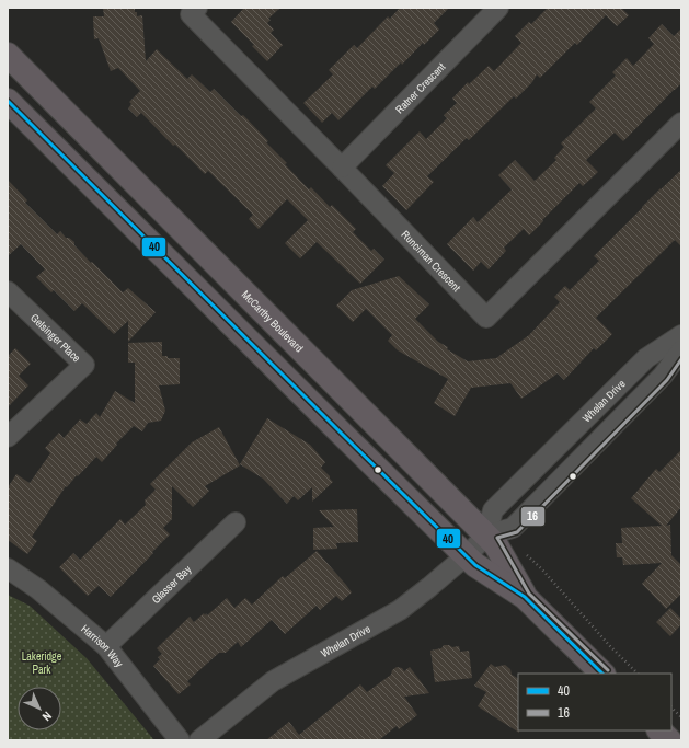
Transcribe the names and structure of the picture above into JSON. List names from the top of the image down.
{
  "streets": {
    "main road": ["McCarthy Boulevard"],
    "street": [
      "Ratner Crescent",
      "Runciman Crescent",
      "Gelsinger Place",
      "Whelan Drive",
      "Glasser Bay",
      "Harrison Way"
    ]
  },
  "crossings": [
    ["Ratner Crescent", "Runciman Crescent"],
    ["McCarthy Boulevard", "Whelan Drive"],
    ["Glasser Bay", "Harrison Way"]
  ],
  "parks": ["Lakeridge Park"],
  "lines": ["transit line 40", "transit line 16"],
  "legend": ["40", "16"],
  "north": "bottom right"
}
